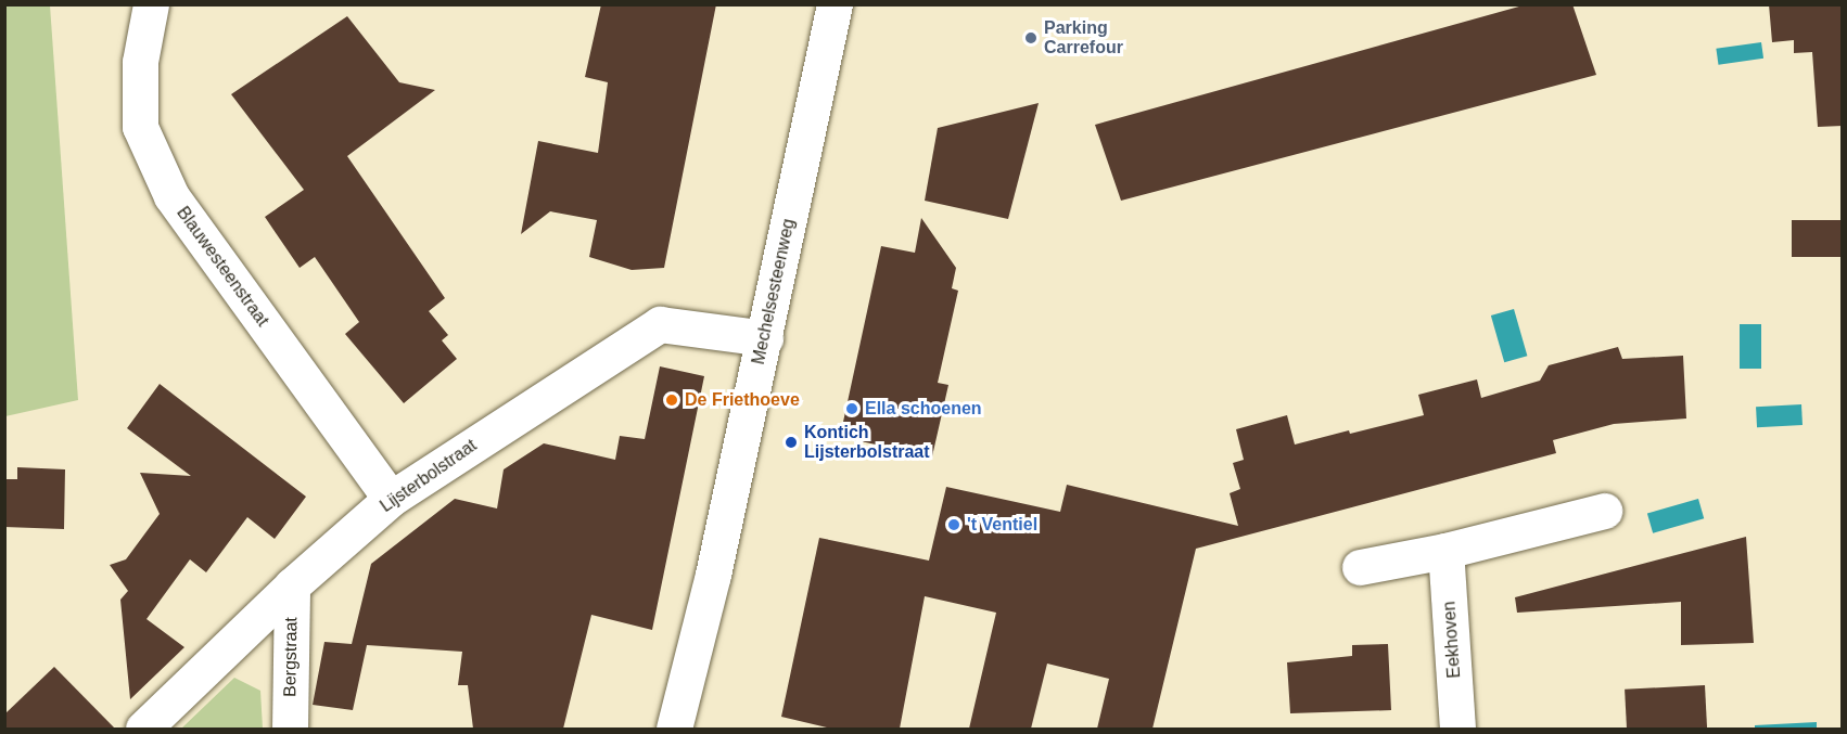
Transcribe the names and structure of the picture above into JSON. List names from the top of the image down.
{
  "streets": {
    "street": [
      "Blauwesteenstraat",
      "Mechelsesteenweg",
      "Lijsterbolstraat",
      "Eekhoven",
      "Bergstraat"
    ]
  },
  "crossings": [
    ["Blauwesteenstraat", "Lijsterbolstraat"],
    ["Mechelsesteenweg", "Lijsterbolstraat"],
    ["Lijsterbolstraat", "Bergstraat"]
  ],
  "places": [
    "Parking Carrefour",
    "De Friethoeve",
    "Ella schoenen",
    "Kontich Lijsterbolstraat",
    "'t Ventiel"
  ]
}
